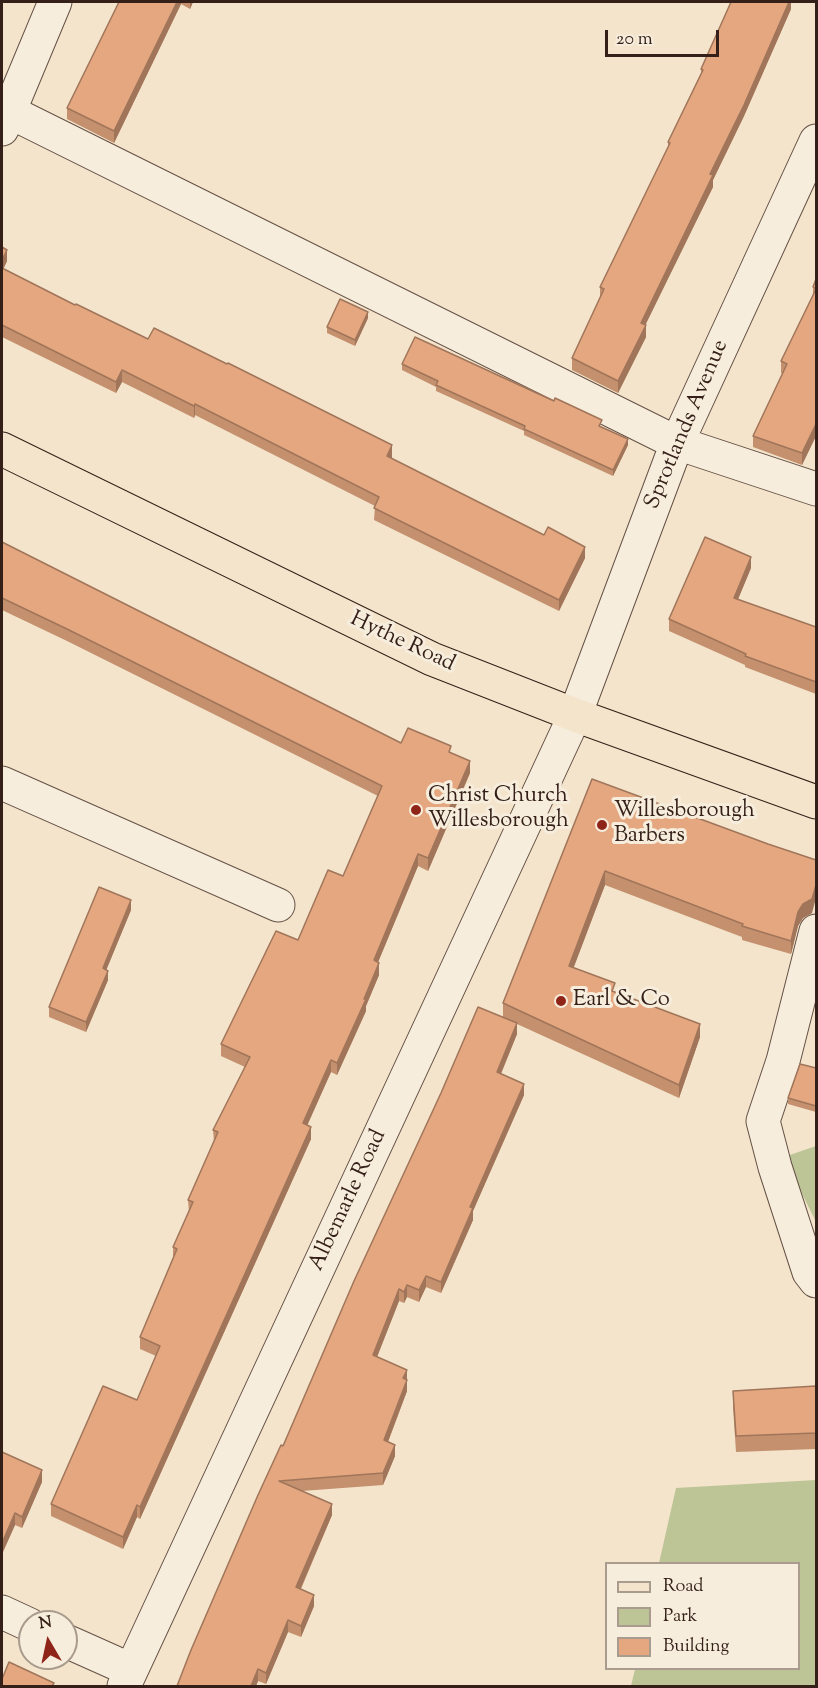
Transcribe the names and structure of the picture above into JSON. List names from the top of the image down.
{
  "streets": {
    "main road": ["Hythe Road"],
    "street": ["Sprotlands Avenue", "Albemarle Road"]
  },
  "crossings": [
    ["Sprotlands Avenue", "Hythe Road"],
    ["Sprotlands Avenue", "Albemarle Road"],
    ["Hythe Road", "Albemarle Road"]
  ],
  "places": ["Christ Church Willesborough", "Willesborough Barbers", "Earl & Co"],
  "legend": ["Road", "Park", "Building"],
  "scale_bar": "20 m",
  "north": "top"
}
